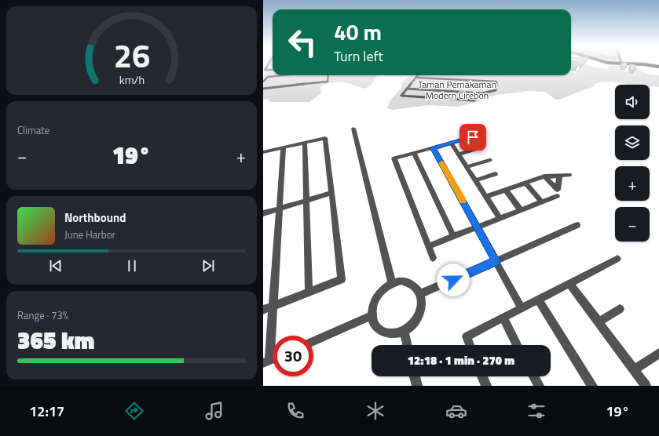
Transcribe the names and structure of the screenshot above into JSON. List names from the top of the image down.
{
  "parks": ["Taman Pemakaman Modern Cirebon"],
  "page": {
    "turn": ["40 m", "Turn left"],
    "map_buttons": ["+", "−"],
    "tile": [
      "Climate",
      ["Range · 73%", "365 km"]
    ],
    "heat": ["−", "19°", "+"],
    "song": ["Northbound", "June Harbor"],
    "limit": "30",
    "trip": "12:18 · 1 min · 270 m",
    "tabs": ["12:17", "19°"],
    "gauge": ["26", "km/h"]
  }
}
